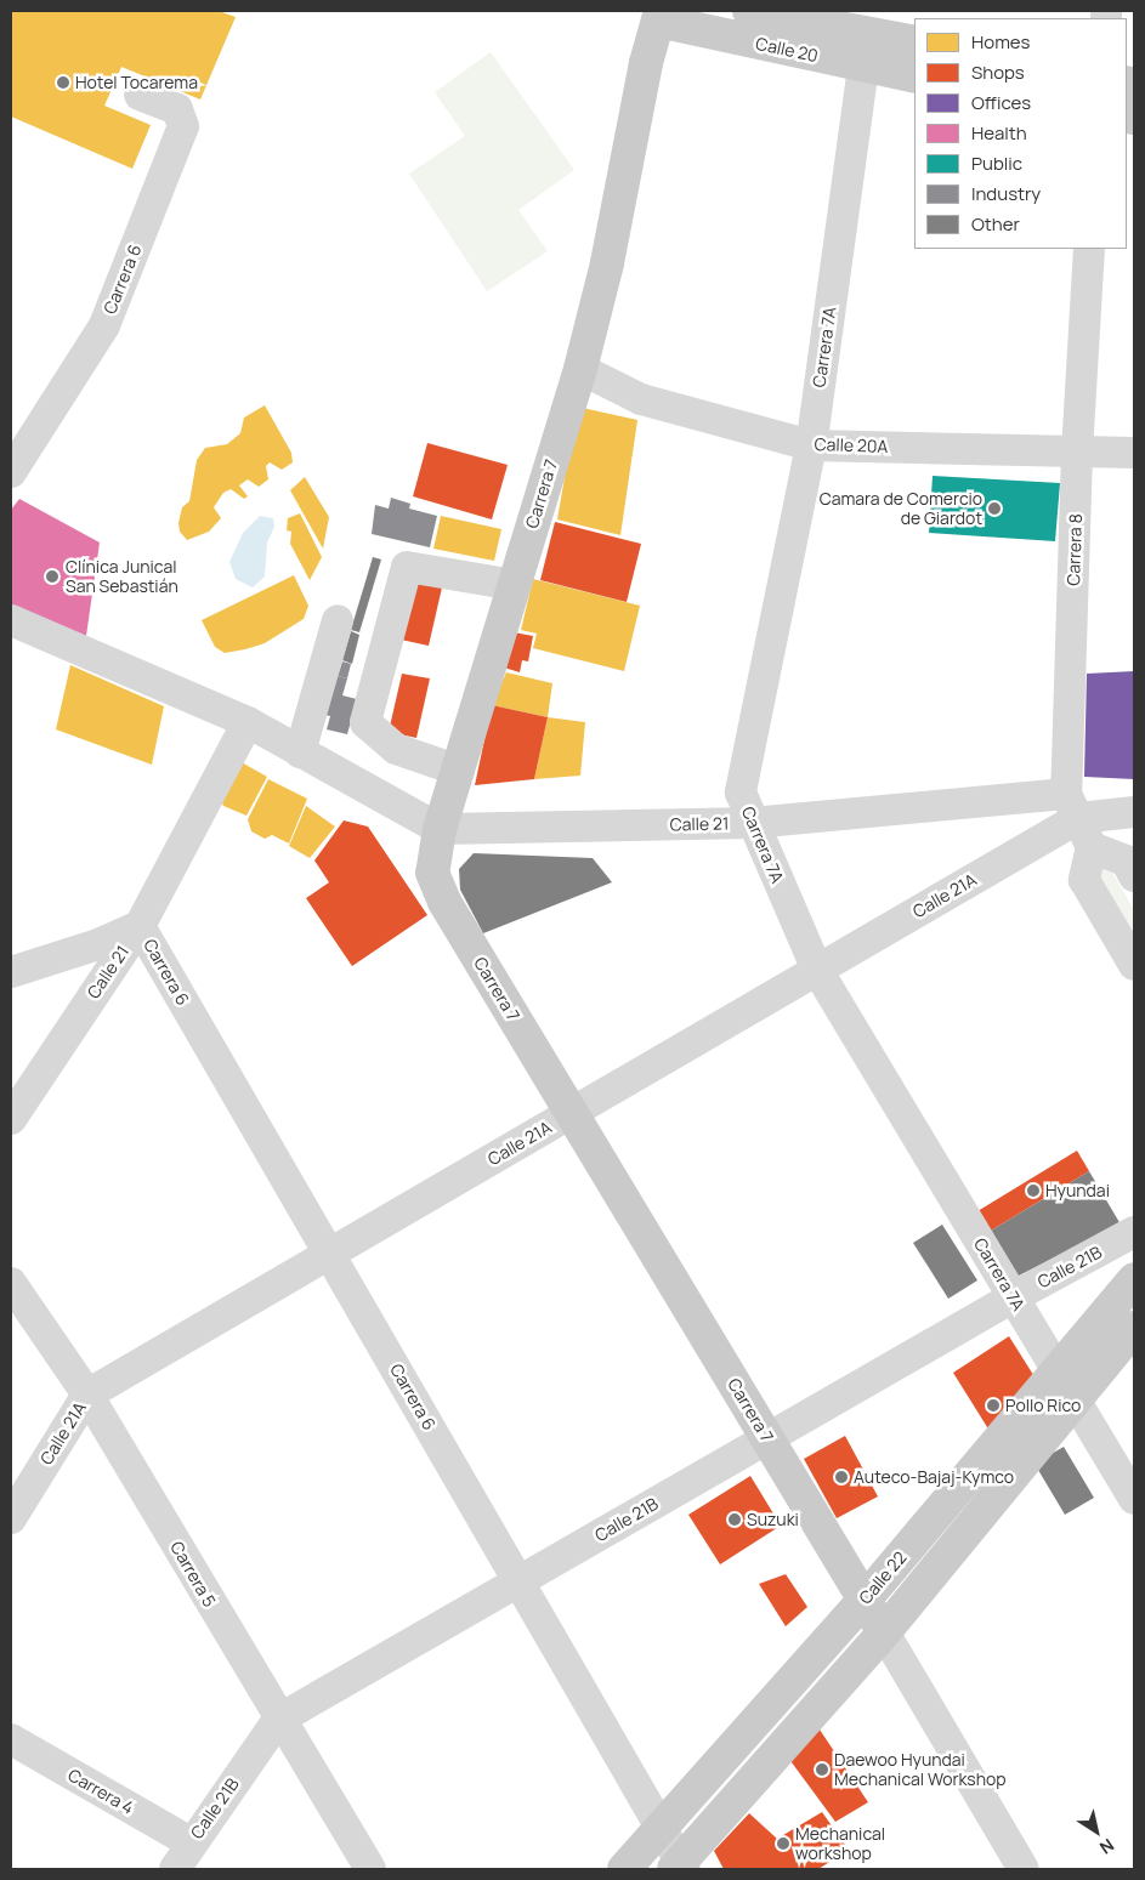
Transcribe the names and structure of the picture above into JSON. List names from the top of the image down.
{
  "streets": {
    "main road": ["Calle 20", "Carrera 7", "Calle 22"],
    "street": [
      "Carrera 6",
      "Carrera 7A",
      "Calle 20A",
      "Carrera 8",
      "Calle 21",
      "Calle 21A",
      "Calle 21B",
      "Carrera 5",
      "Carrera 4"
    ]
  },
  "crossings": [
    ["Calle 20", "Carrera 7A"],
    ["Calle 20", "Carrera 7"],
    ["Carrera 6", "Calle 21"],
    ["Carrera 6", "Calle 21A"],
    ["Carrera 6", "Calle 21B"],
    ["Carrera 6", "Calle 22"],
    ["Carrera 7A", "Calle 20A"],
    ["Carrera 7A", "Calle 21"],
    ["Carrera 7A", "Calle 21A"],
    ["Carrera 7A", "Calle 21B"],
    ["Carrera 7A", "Calle 22"],
    ["Calle 20A", "Carrera 7"],
    ["Calle 20A", "Carrera 8"],
    ["Carrera 7", "Calle 21"],
    ["Carrera 7", "Calle 21A"],
    ["Carrera 7", "Calle 21B"],
    ["Carrera 7", "Calle 22"],
    ["Carrera 8", "Calle 21"],
    ["Carrera 8", "Calle 21A"],
    ["Calle 21", "Calle 21A"],
    ["Calle 21A", "Carrera 5"],
    ["Calle 21B", "Carrera 5"],
    ["Calle 21B", "Carrera 4"]
  ],
  "places": [
    "Hotel Tocarema",
    "Camara de Comercio de Giardot",
    "Clínica Junical San Sebastián",
    "Hyundai",
    "Pollo Rico",
    "Auteco-Bajaj-Kymco",
    "Suzuki",
    "Daewoo Hyundai Mechanical Workshop",
    "Mechanical workshop"
  ],
  "legend": [
    "Homes",
    "Shops",
    "Offices",
    "Health",
    "Public",
    "Industry",
    "Other"
  ],
  "north": "bottom right"
}
